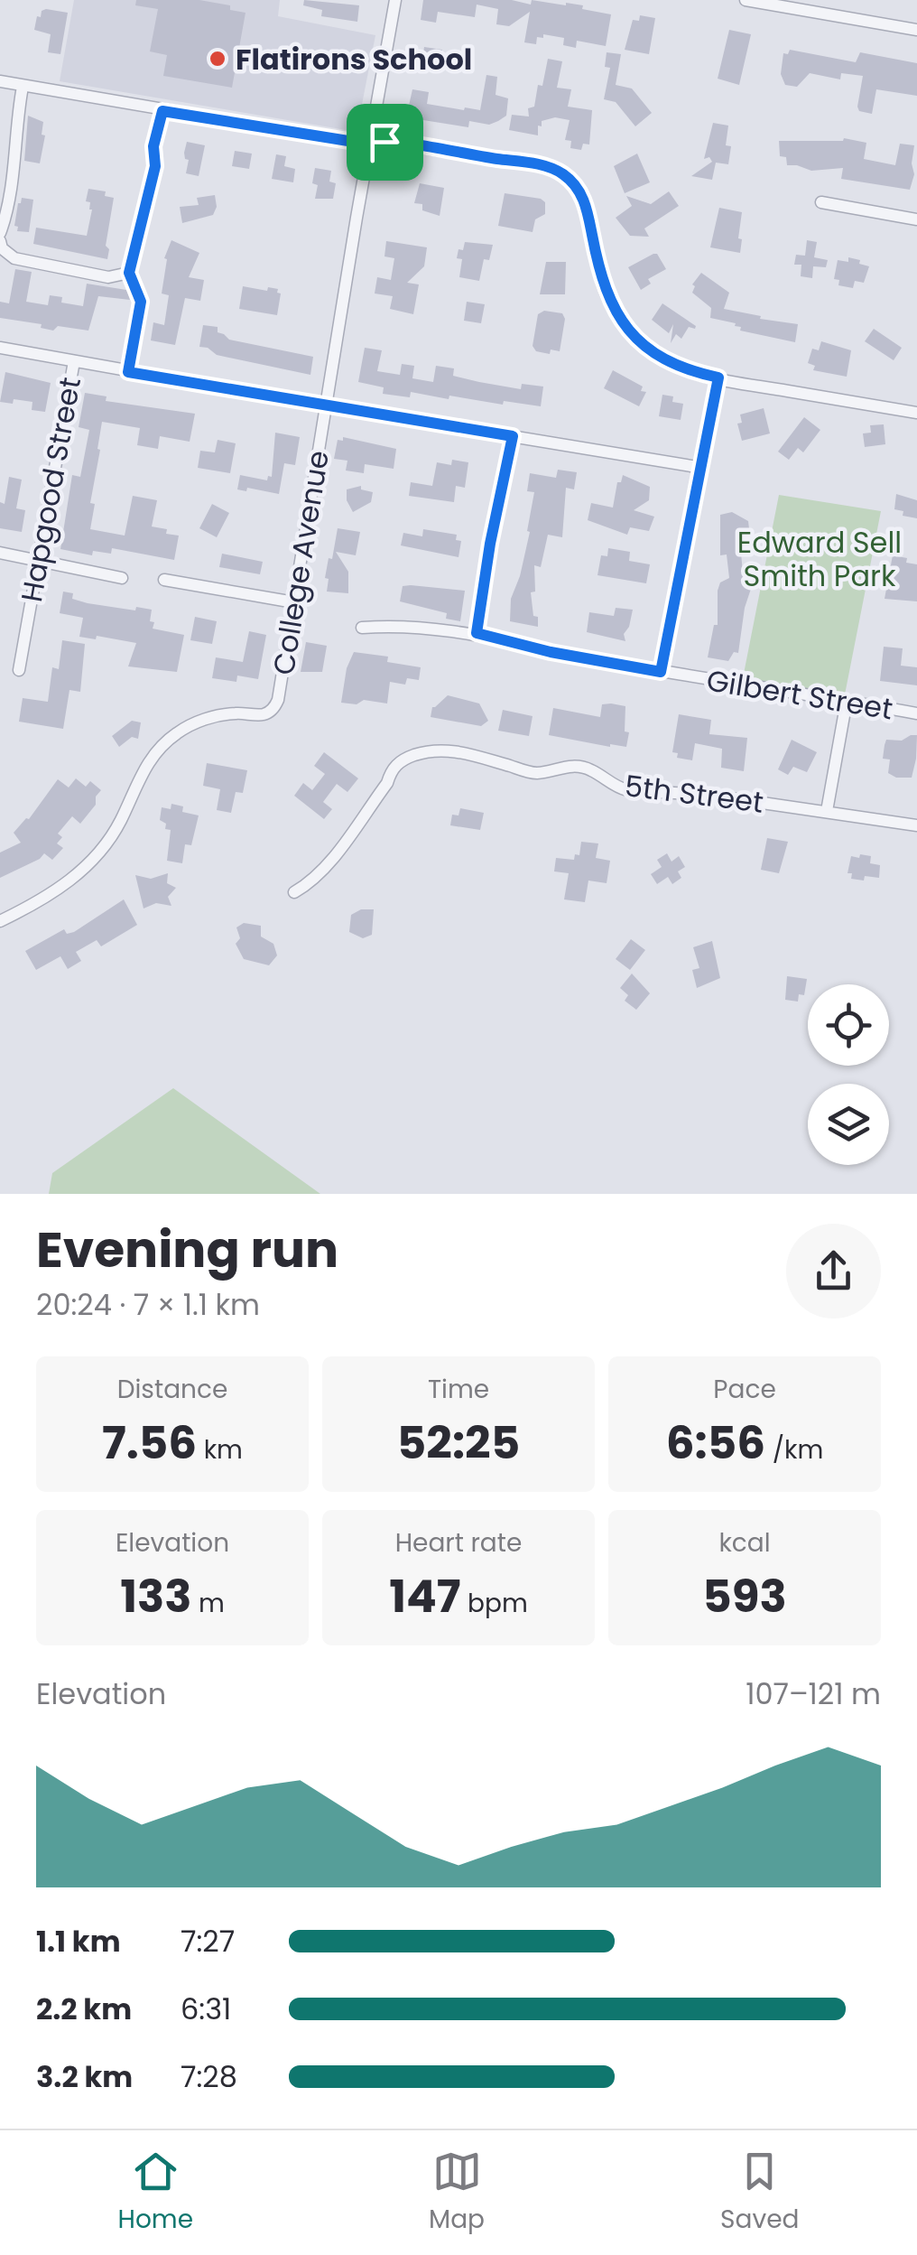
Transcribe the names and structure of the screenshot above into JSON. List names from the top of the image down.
{
  "streets": {
    "street": [
      "Hapgood Street",
      "College Avenue",
      "Gilbert Street",
      "5th Street"
    ]
  },
  "parks": ["Edward Sell Smith Park"],
  "places": ["Flatirons School"],
  "page": {
    "heading": ["Evening run", "20:24 · 7 × 1.1 km"],
    "stats": [
      ["Distance", "7.56 km"],
      ["Time", "52:25"],
      ["Pace", "6:56 /km"],
      ["Elevation", "133 m"],
      ["Heart rate", "147 bpm"],
      ["kcal", "593"]
    ],
    "chart": ["Elevation", "107–121 m"],
    "list": [
      {
        "name": "1.1 km",
        "note": "7:27"
      },
      {
        "name": "2.2 km",
        "note": "6:31"
      },
      {
        "name": "3.2 km",
        "note": "7:28"
      }
    ],
    "tabs": ["Home", "Map", "Saved"]
  }
}
